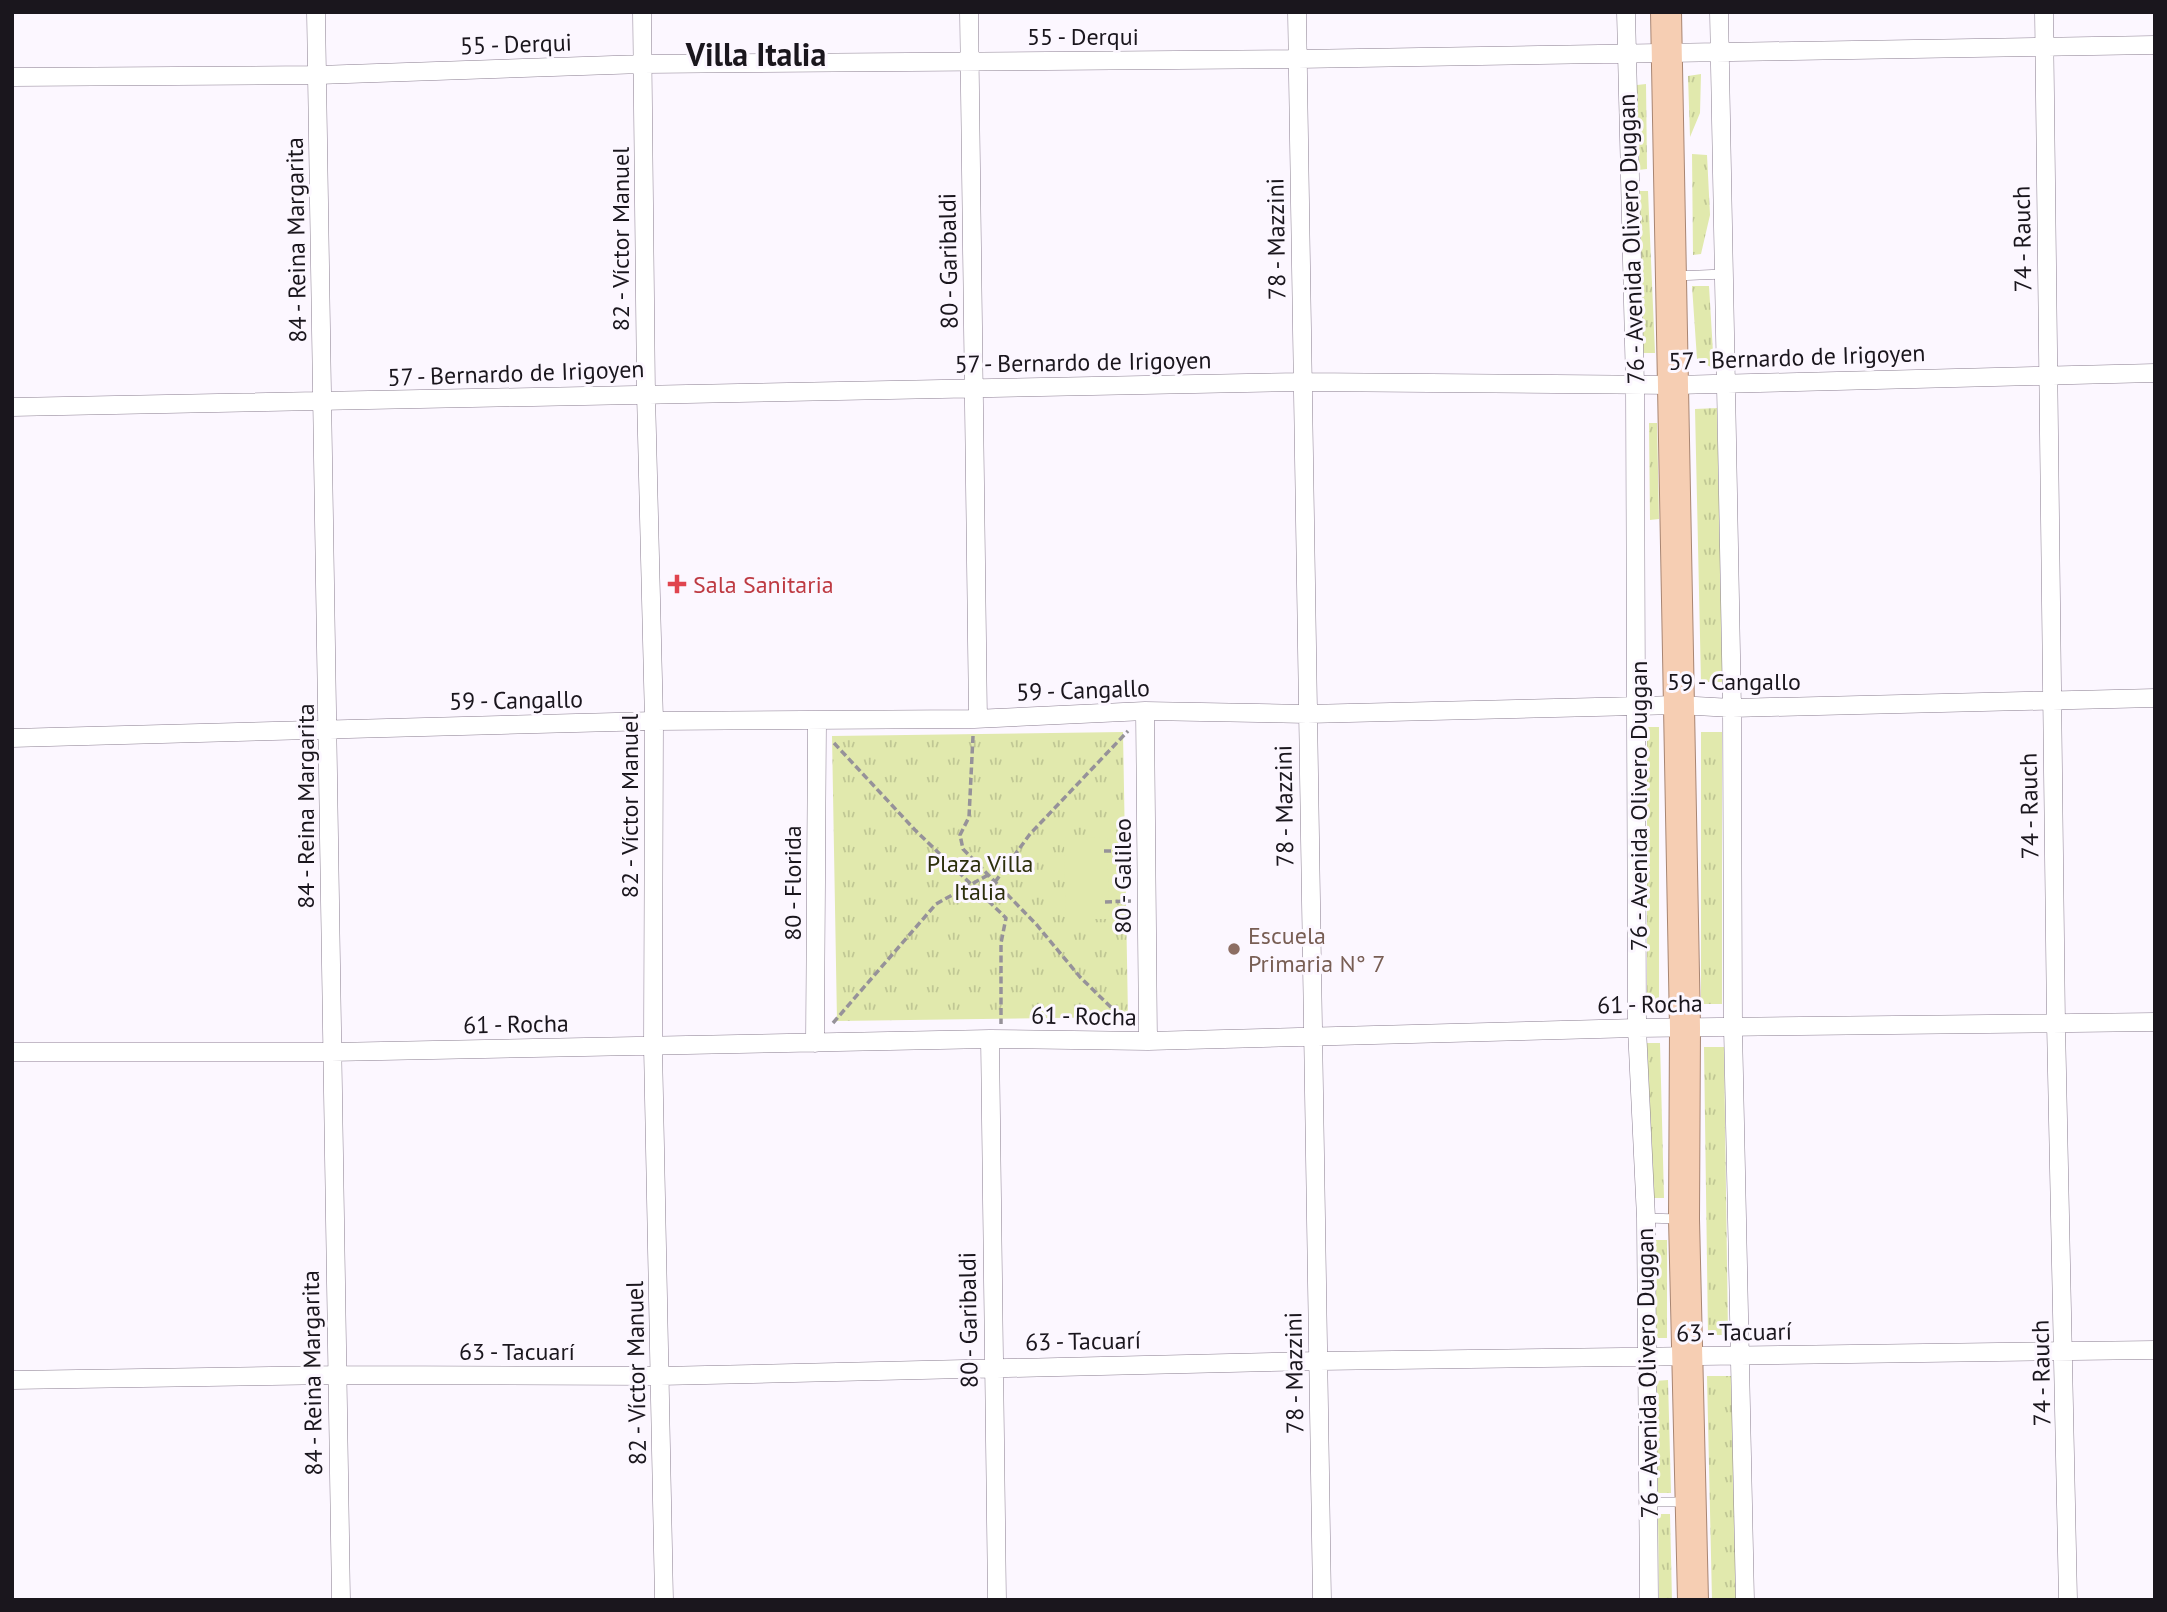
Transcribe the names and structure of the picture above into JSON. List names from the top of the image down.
{
  "streets": {
    "highway": ["76 - Avenida Olivero Duggan"],
    "street": [
      "55 - Derqui",
      "82 - Víctor Manuel",
      "78 - Mazzini",
      "74 - Rauch",
      "84 - Reina Margarita",
      "80 - Garibaldi",
      "57 - Bernardo de Irigoyen",
      "59 - Cangallo",
      "80 - Galileo",
      "80 - Florida",
      "61 - Rocha",
      "63 - Tacuarí"
    ]
  },
  "crossings": [
    ["55 - Derqui", "82 - Víctor Manuel"],
    ["55 - Derqui", "78 - Mazzini"],
    ["55 - Derqui", "76 - Avenida Olivero Duggan"],
    ["55 - Derqui", "74 - Rauch"],
    ["55 - Derqui", "84 - Reina Margarita"],
    ["55 - Derqui", "80 - Garibaldi"],
    ["82 - Víctor Manuel", "57 - Bernardo de Irigoyen"],
    ["82 - Víctor Manuel", "59 - Cangallo"],
    ["82 - Víctor Manuel", "61 - Rocha"],
    ["82 - Víctor Manuel", "63 - Tacuarí"],
    ["78 - Mazzini", "57 - Bernardo de Irigoyen"],
    ["78 - Mazzini", "59 - Cangallo"],
    ["78 - Mazzini", "61 - Rocha"],
    ["78 - Mazzini", "63 - Tacuarí"],
    ["76 - Avenida Olivero Duggan", "57 - Bernardo de Irigoyen"],
    ["76 - Avenida Olivero Duggan", "59 - Cangallo"],
    ["76 - Avenida Olivero Duggan", "61 - Rocha"],
    ["76 - Avenida Olivero Duggan", "63 - Tacuarí"],
    ["74 - Rauch", "57 - Bernardo de Irigoyen"],
    ["74 - Rauch", "59 - Cangallo"],
    ["74 - Rauch", "61 - Rocha"],
    ["74 - Rauch", "63 - Tacuarí"],
    ["84 - Reina Margarita", "57 - Bernardo de Irigoyen"],
    ["84 - Reina Margarita", "59 - Cangallo"],
    ["84 - Reina Margarita", "61 - Rocha"],
    ["84 - Reina Margarita", "63 - Tacuarí"],
    ["80 - Garibaldi", "57 - Bernardo de Irigoyen"],
    ["80 - Garibaldi", "59 - Cangallo"],
    ["80 - Garibaldi", "61 - Rocha"],
    ["80 - Garibaldi", "63 - Tacuarí"],
    ["59 - Cangallo", "80 - Galileo"],
    ["59 - Cangallo", "80 - Florida"],
    ["80 - Galileo", "61 - Rocha"],
    ["80 - Florida", "61 - Rocha"]
  ],
  "districts": ["Villa Italia"],
  "parks": ["Plaza Villa Italia"],
  "places": {
    "health": ["Sala Sanitaria"],
    "other": ["Escuela Primaria N° 7"]
  }
}
